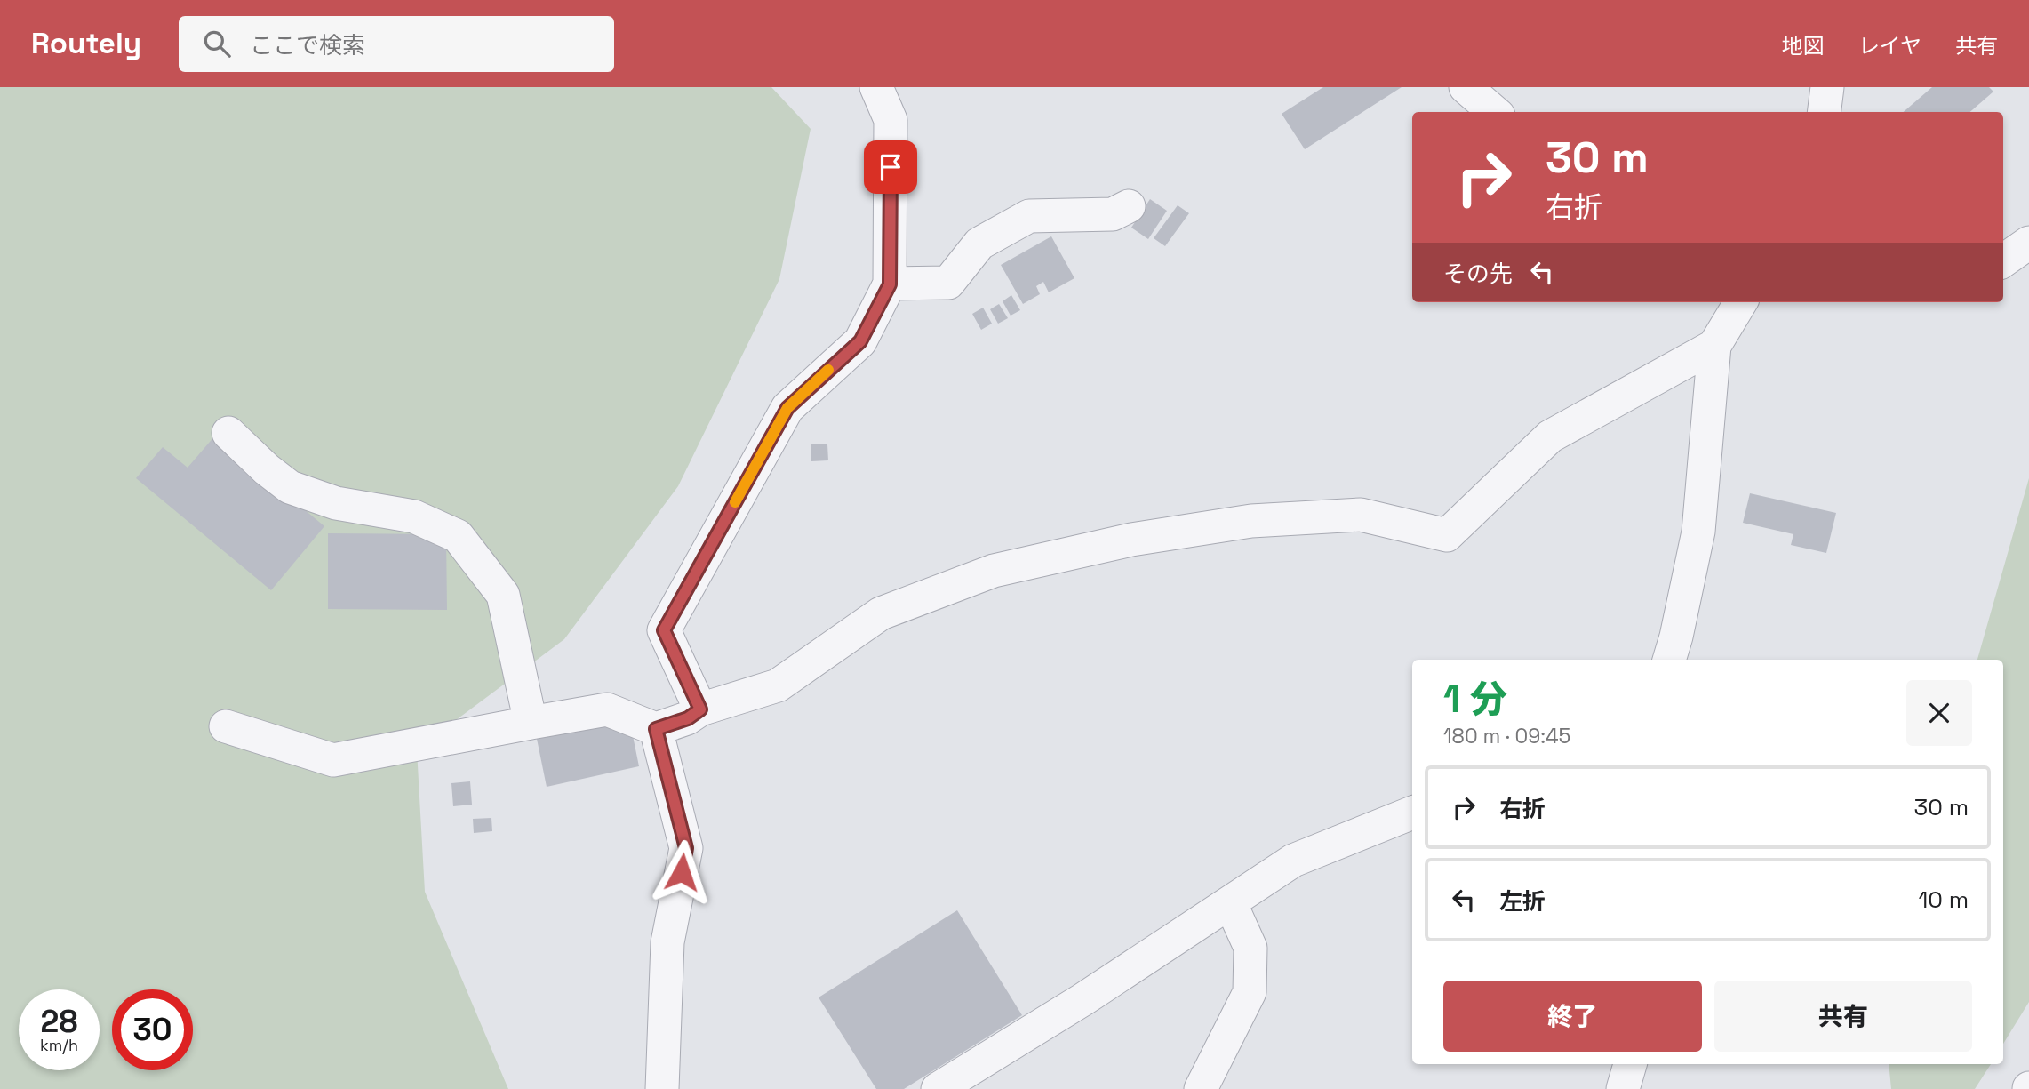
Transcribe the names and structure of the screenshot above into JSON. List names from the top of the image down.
{
  "page": {
    "header": "Routely",
    "search": "ここで検索",
    "nav": ["地図", "レイヤ", "共有"],
    "turn": ["30 m", "右折"],
    "then": "その先",
    "heading": ["1 分", "180 m · 09:45"],
    "list": [
      {
        "name": "右折",
        "value": "30 m"
      },
      {
        "name": "左折",
        "value": "10 m"
      }
    ],
    "buttons": ["終了", "共有"],
    "speed": "28 km/h",
    "limit": "30"
  }
}
